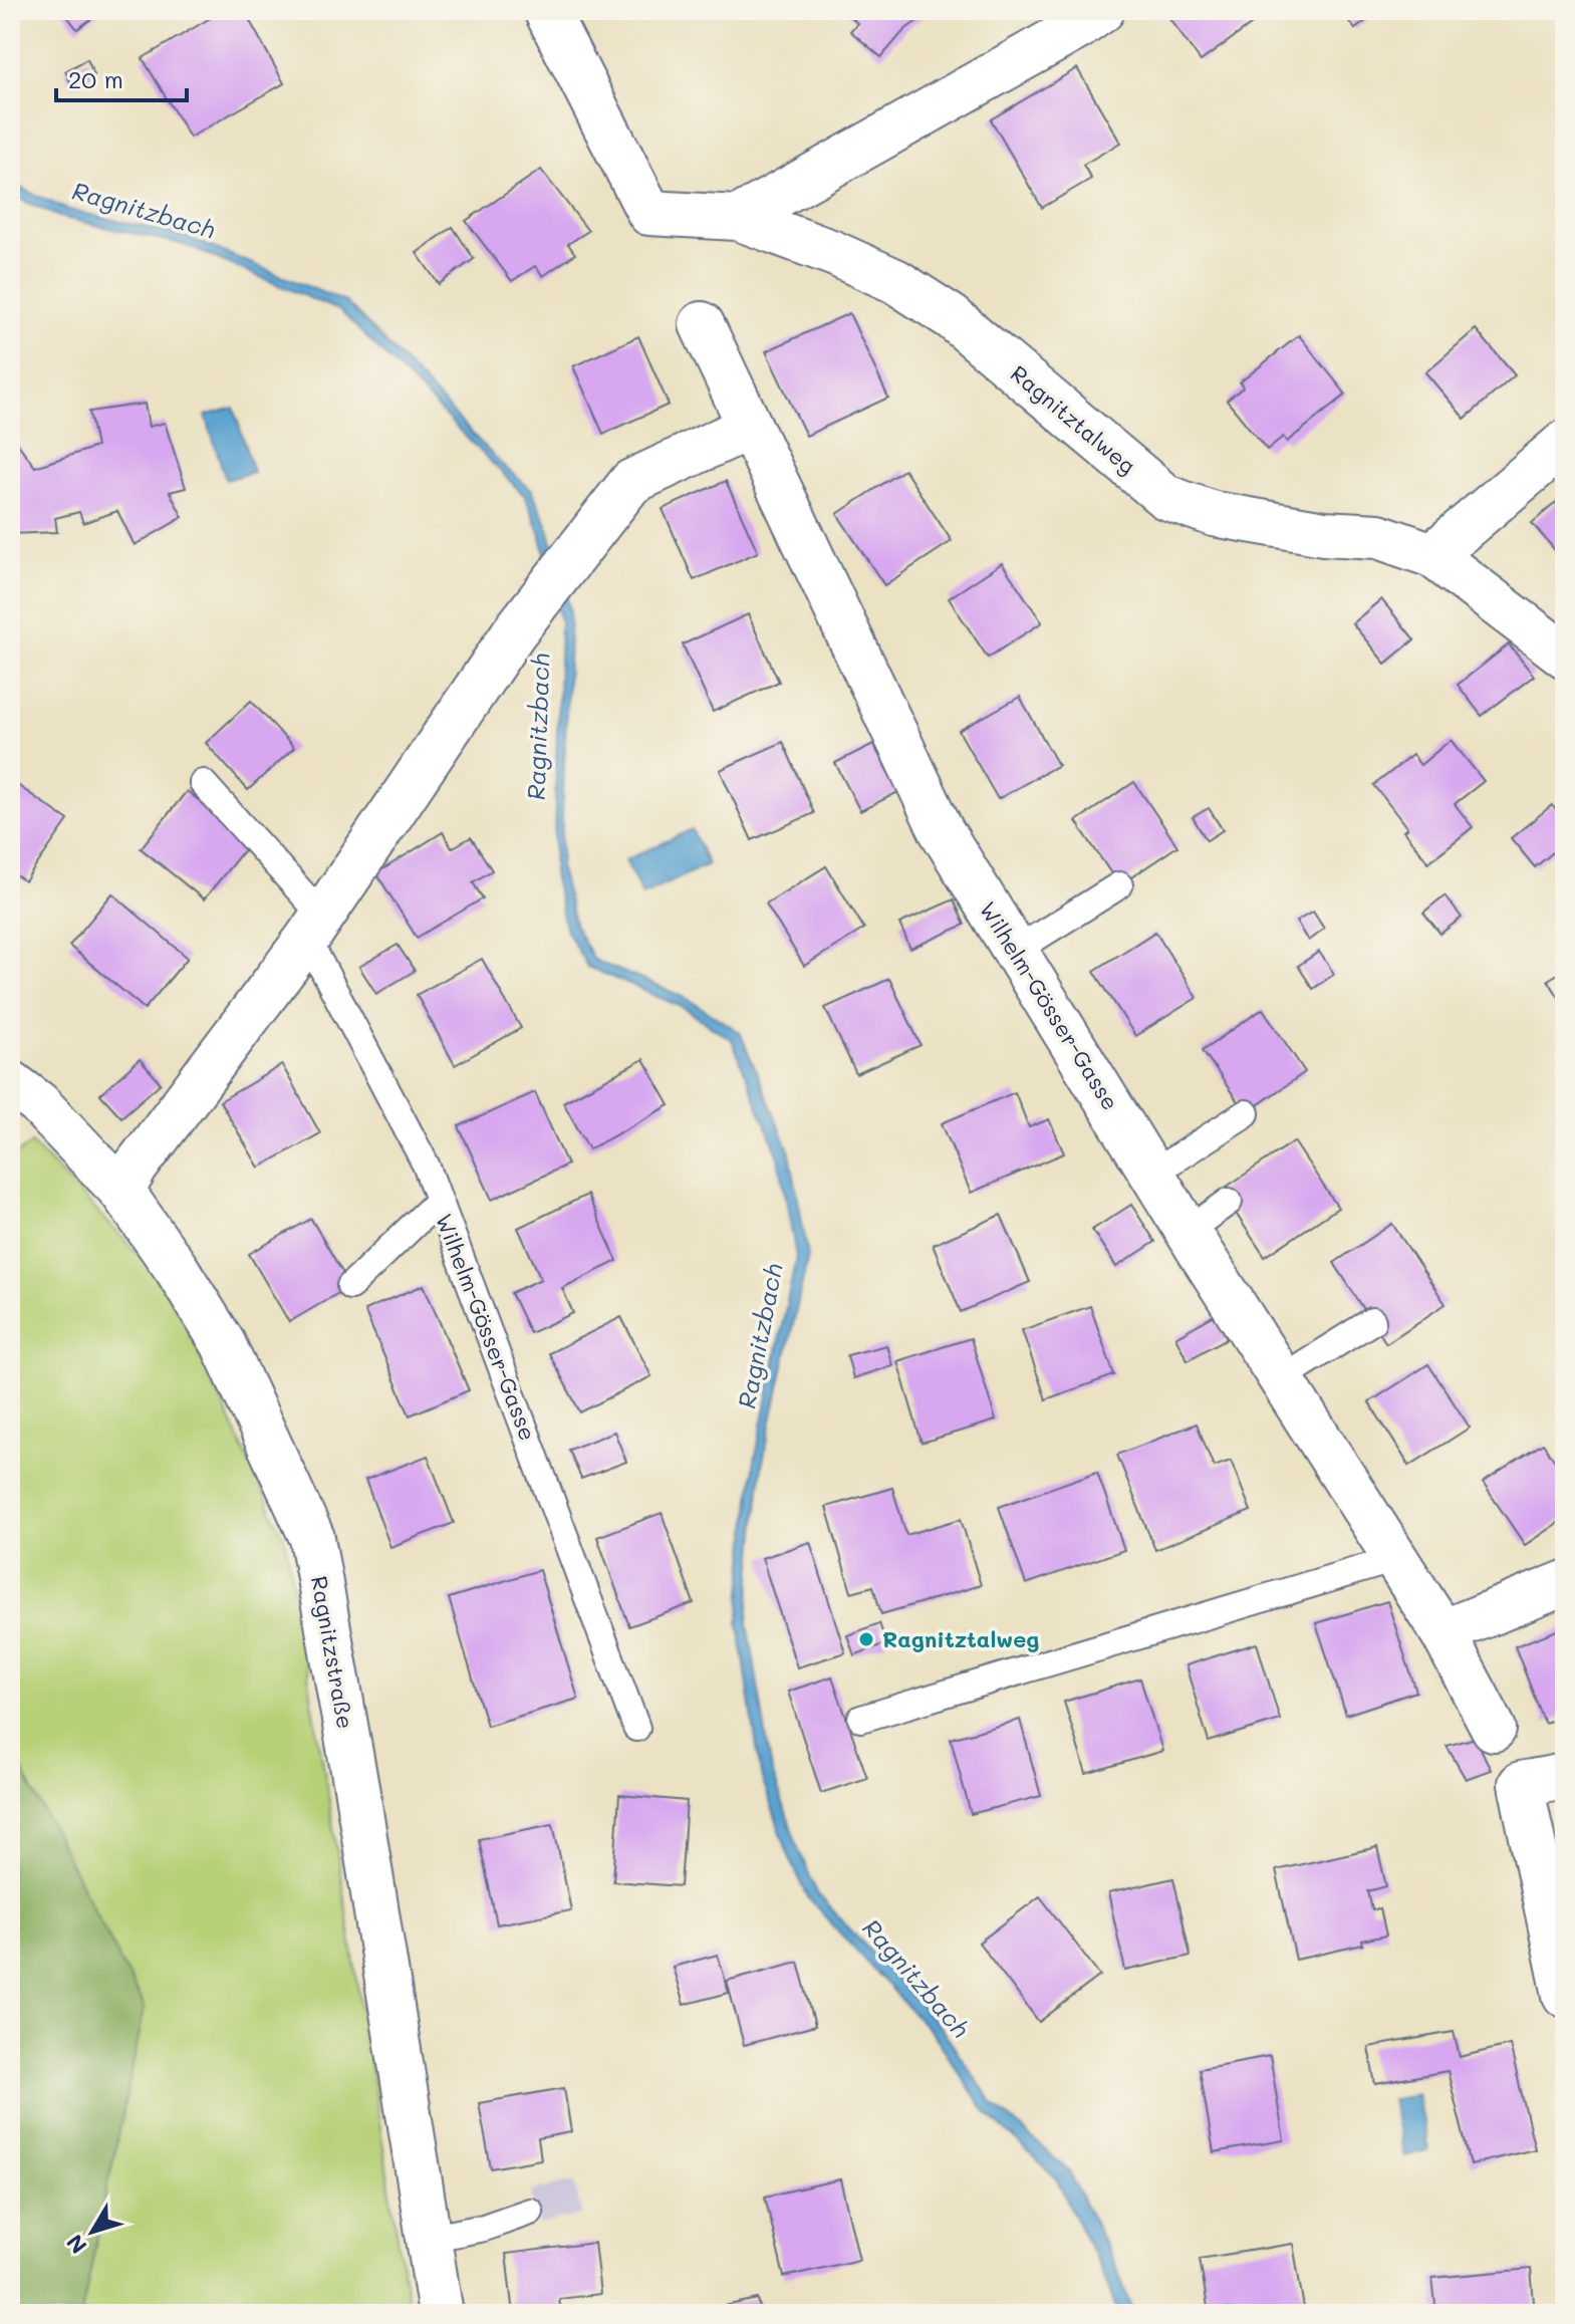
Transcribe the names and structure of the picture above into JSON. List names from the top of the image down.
{
  "streets": {
    "street": ["Ragnitztalweg", "Wilhelm-Gösser-Gasse", "Ragnitzstraße"]
  },
  "water": ["Ragnitzbach"],
  "places": ["Ragnitztalweg"],
  "scale_bar": "20 m",
  "north": "bottom left"
}
